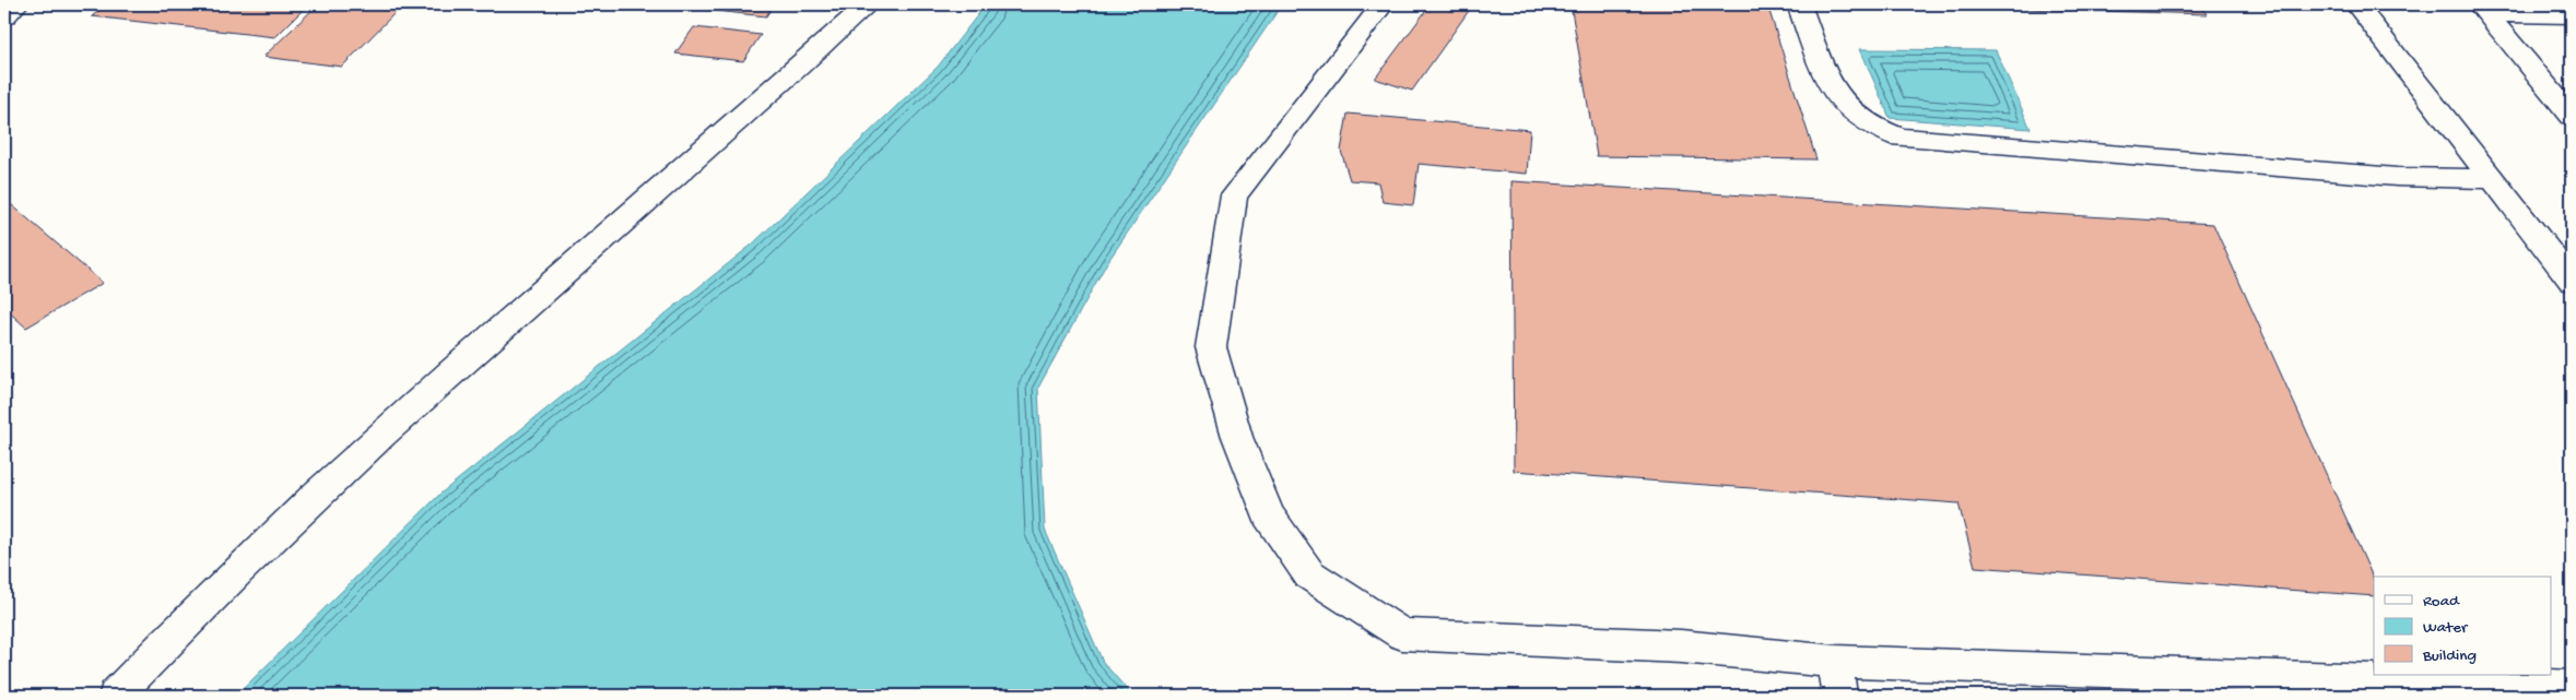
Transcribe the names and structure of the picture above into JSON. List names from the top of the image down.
{
  "legend": ["Road", "Water", "Building"]
}
